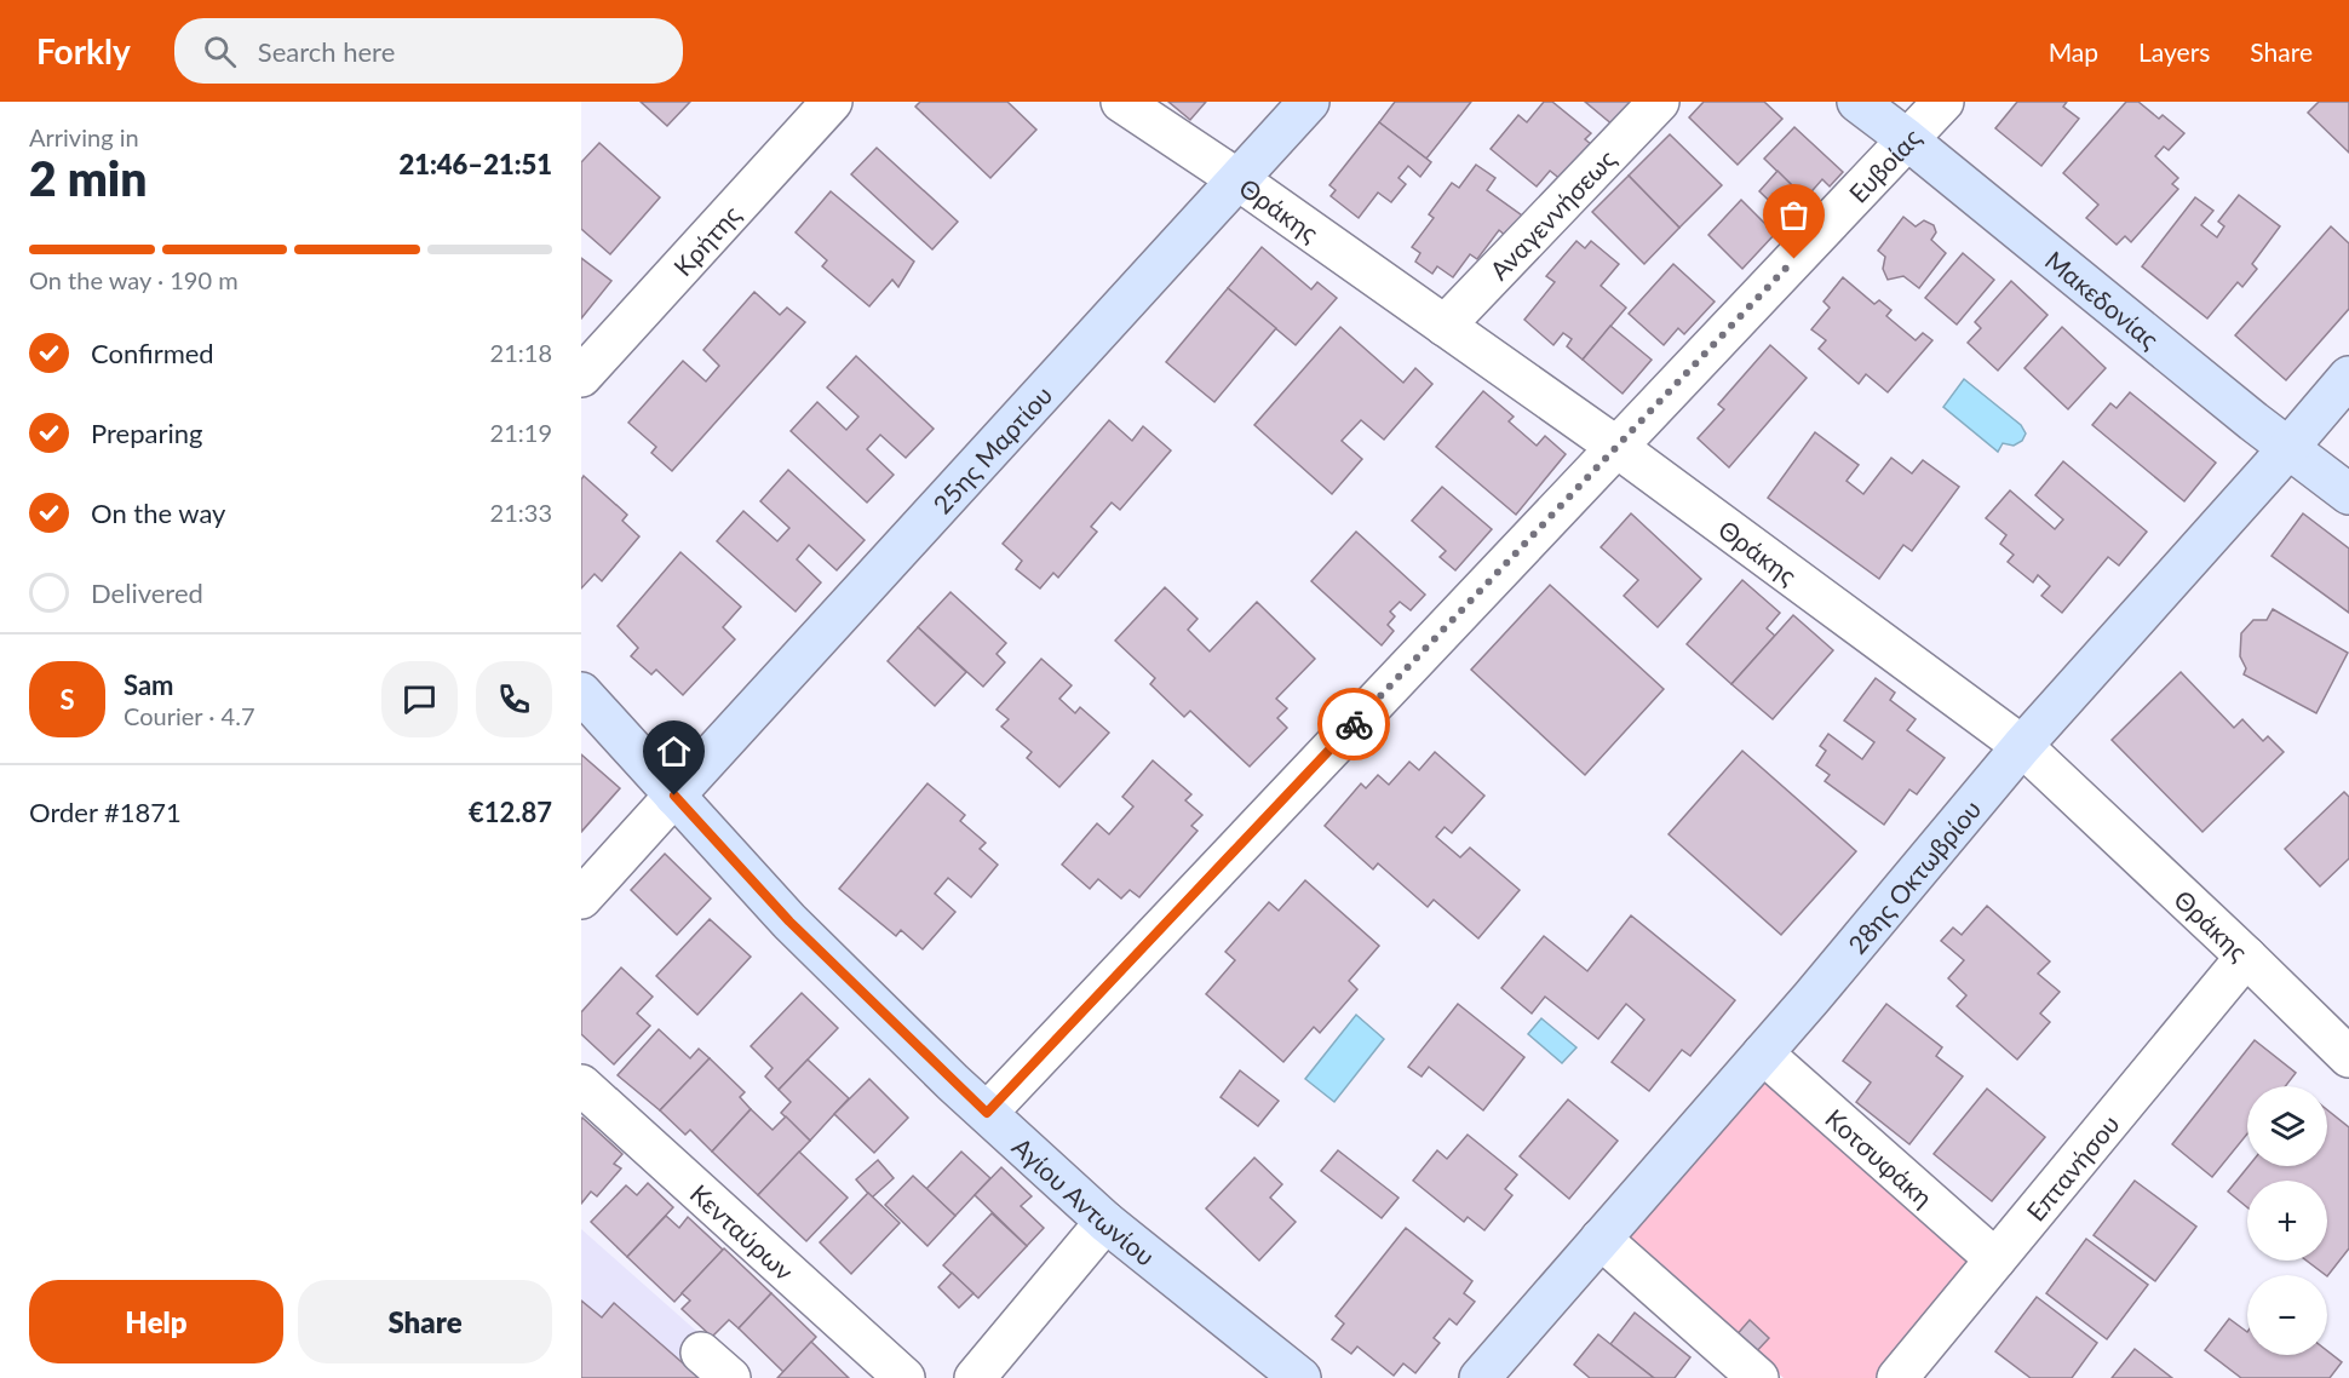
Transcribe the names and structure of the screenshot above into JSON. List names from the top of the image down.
{
  "streets": {
    "street": [
      "Ευβοίας",
      "Θράκης",
      "Αναγεννήσεως",
      "Κρήτης",
      "Μακεδονίας",
      "25ης Μαρτίου",
      "28ης Οκτωβρίου",
      "Κοτσυφάκη",
      "Επτανήσου",
      "Αγίου Αντωνίου",
      "Κενταύρων"
    ]
  },
  "crossings": [
    ["Ευβοίας", "Θράκης"],
    ["Ευβοίας", "Μακεδονίας"],
    ["Ευβοίας", "Αγίου Αντωνίου"],
    ["Θράκης", "Αναγεννήσεως"],
    ["Θράκης", "25ης Μαρτίου"],
    ["Θράκης", "28ης Οκτωβρίου"],
    ["Θράκης", "Επτανήσου"],
    ["Μακεδονίας", "28ης Οκτωβρίου"],
    ["25ης Μαρτίου", "Αγίου Αντωνίου"],
    ["28ης Οκτωβρίου", "Κοτσυφάκη"],
    ["Κοτσυφάκη", "Επτανήσου"]
  ],
  "page": {
    "header": "Forkly",
    "search": "Search here",
    "nav": ["Map", "Layers", "Share"],
    "heading": ["2 min", "Arriving in", "21:46–21:51"],
    "panel": [
      "Sam",
      "Courier · 4.7",
      "Order #1871",
      "€12.87"
    ],
    "bar": "On the way · 190 m",
    "list": [
      ["Confirmed", "21:18"],
      ["Preparing", "21:19"],
      ["On the way", "21:33"],
      "Delivered"
    ],
    "round": "S",
    "map_buttons": ["+", "−"],
    "buttons": ["Help", "Share"]
  }
}
